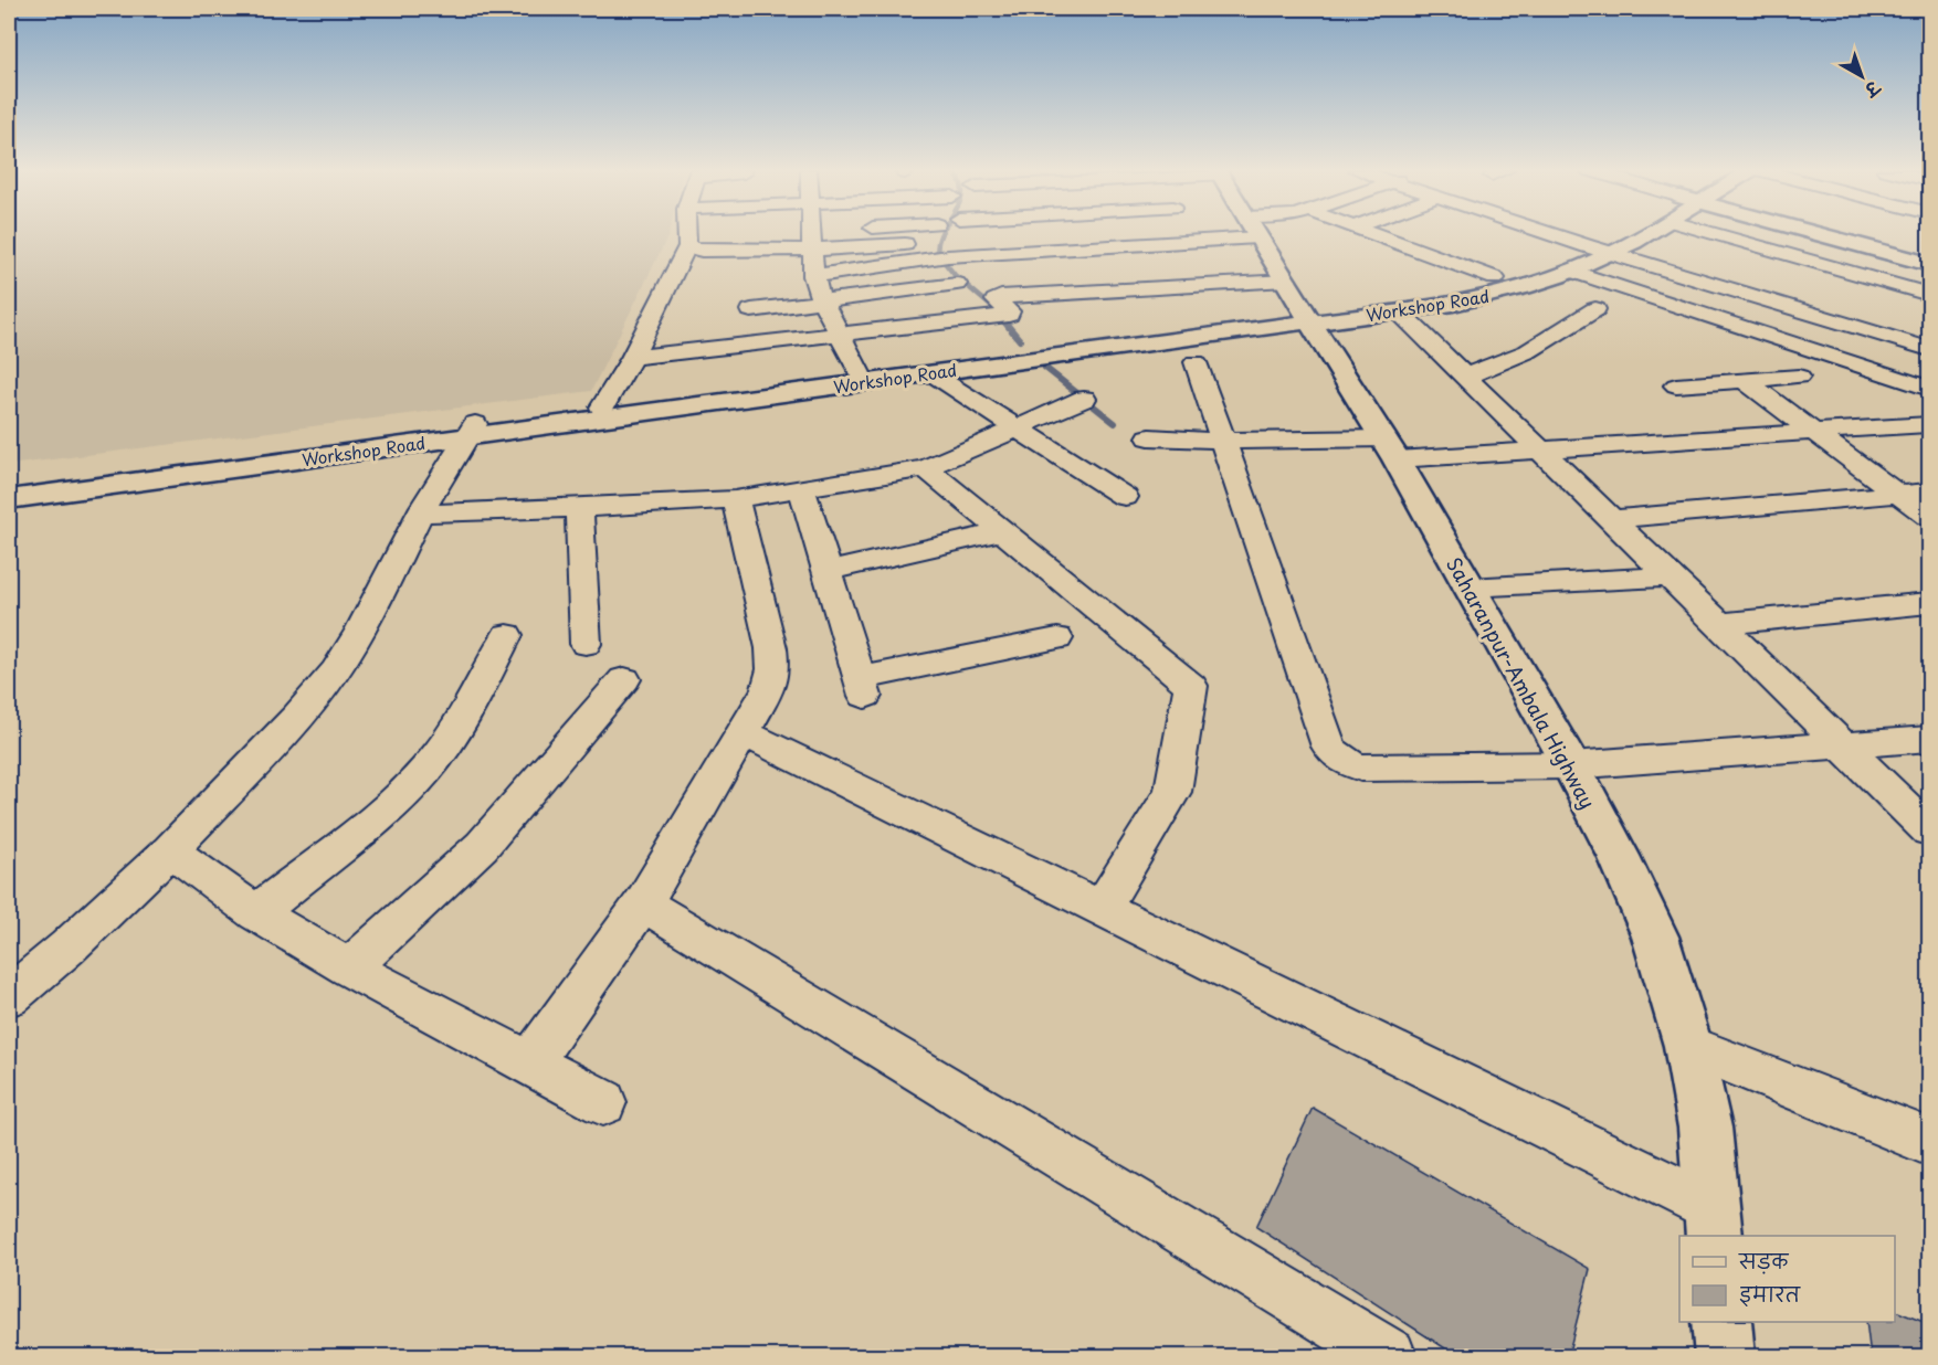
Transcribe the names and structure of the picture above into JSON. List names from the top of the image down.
{
  "streets": {
    "main road": ["Workshop Road", "Saharanpur-Ambala Highway"]
  },
  "crossings": [
    ["Workshop Road", "Saharanpur-Ambala Highway"]
  ],
  "legend": ["सड़क", "इमारत"],
  "north": "bottom right"
}
